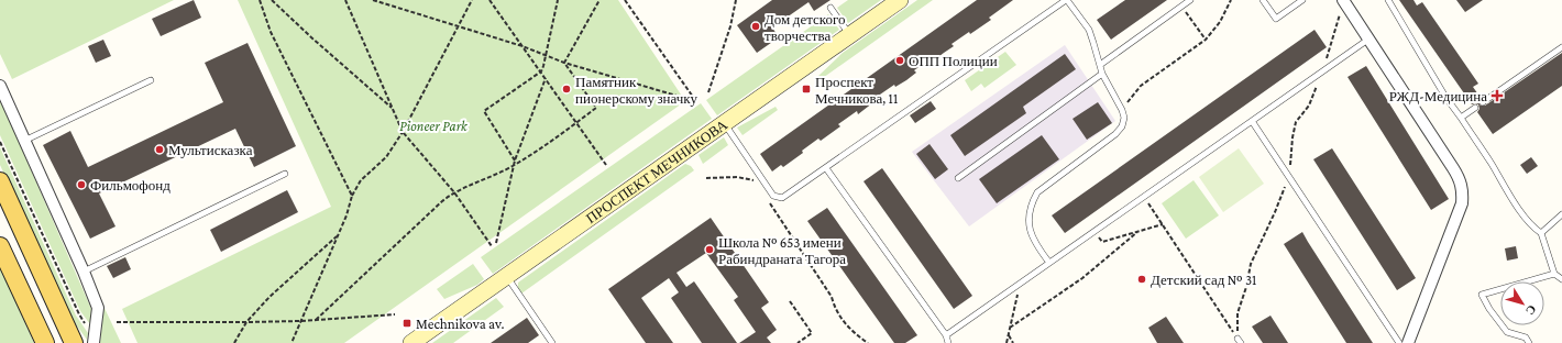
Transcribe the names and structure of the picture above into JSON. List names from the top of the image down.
{
  "streets": {
    "street": ["ПРОСПЕКТ МЕЧНИКОВА"]
  },
  "parks": ["Pioneer Park"],
  "places": {
    "other": [
      "Дом детского творчества",
      "ОПП Полиции",
      "Памятник пионерскому значку",
      "Мультисказка",
      "Фильмофонд",
      "Школа № 653 имени Рабиндраната Тагора",
      "Детский сад № 31"
    ],
    "transit": ["Проспект Мечникова, 11", "Mechnikova av."],
    "health": ["РЖД-Медицина"]
  },
  "north": "bottom right"
}
